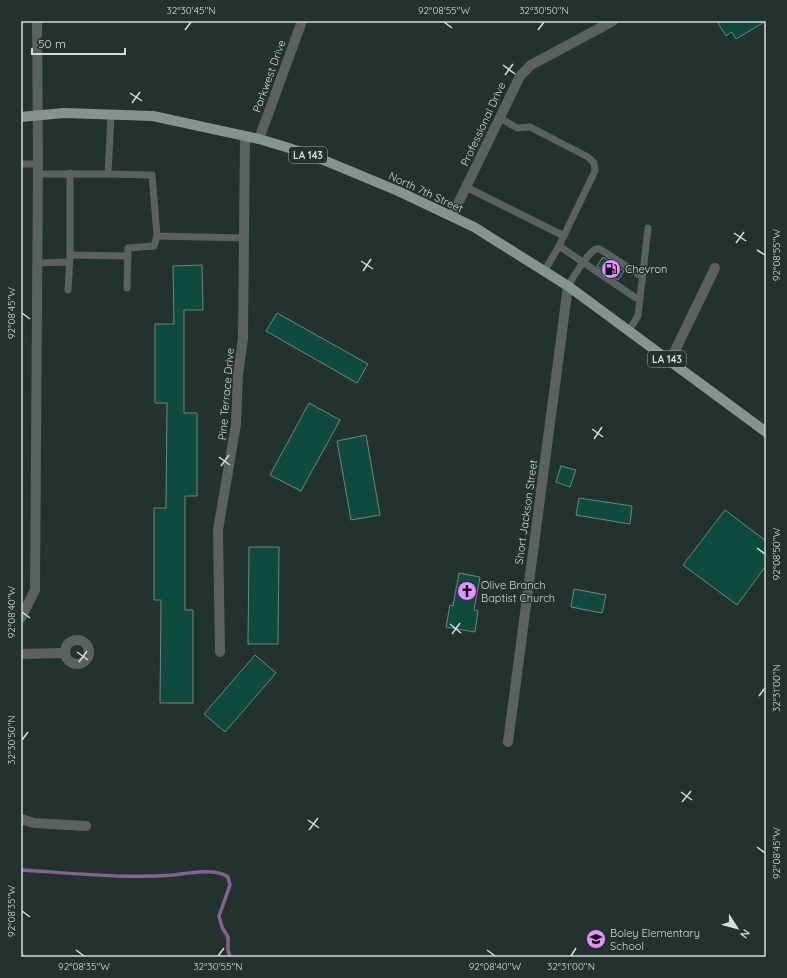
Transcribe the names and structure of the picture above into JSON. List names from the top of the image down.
{
  "streets": {
    "main road": ["LA 143", "North 7th Street"],
    "street": [
      "Parkwest Drive",
      "Professional Drive",
      "Pine Terrace Drive",
      "Short Jackson Street"
    ]
  },
  "crossings": [
    ["Parkwest Drive", "North 7th Street"],
    ["Professional Drive", "North 7th Street"],
    ["North 7th Street", "Pine Terrace Drive"],
    ["North 7th Street", "Short Jackson Street"]
  ],
  "places": {
    "fuel station": ["Chevron"],
    "church": ["Olive Branch Baptist Church"],
    "school or university": ["Boley Elementary School"]
  },
  "scale_bar": "50 m",
  "north": "bottom right",
  "coordinates": [
    "32°30'45\"N",
    "92°08'55\"W",
    "32°30'50\"N",
    "92°08'45\"W",
    "92°08'50\"W",
    "92°08'40\"W",
    "32°31'00\"N",
    "92°08'35\"W",
    "32°30'55\"N"
  ]
}
